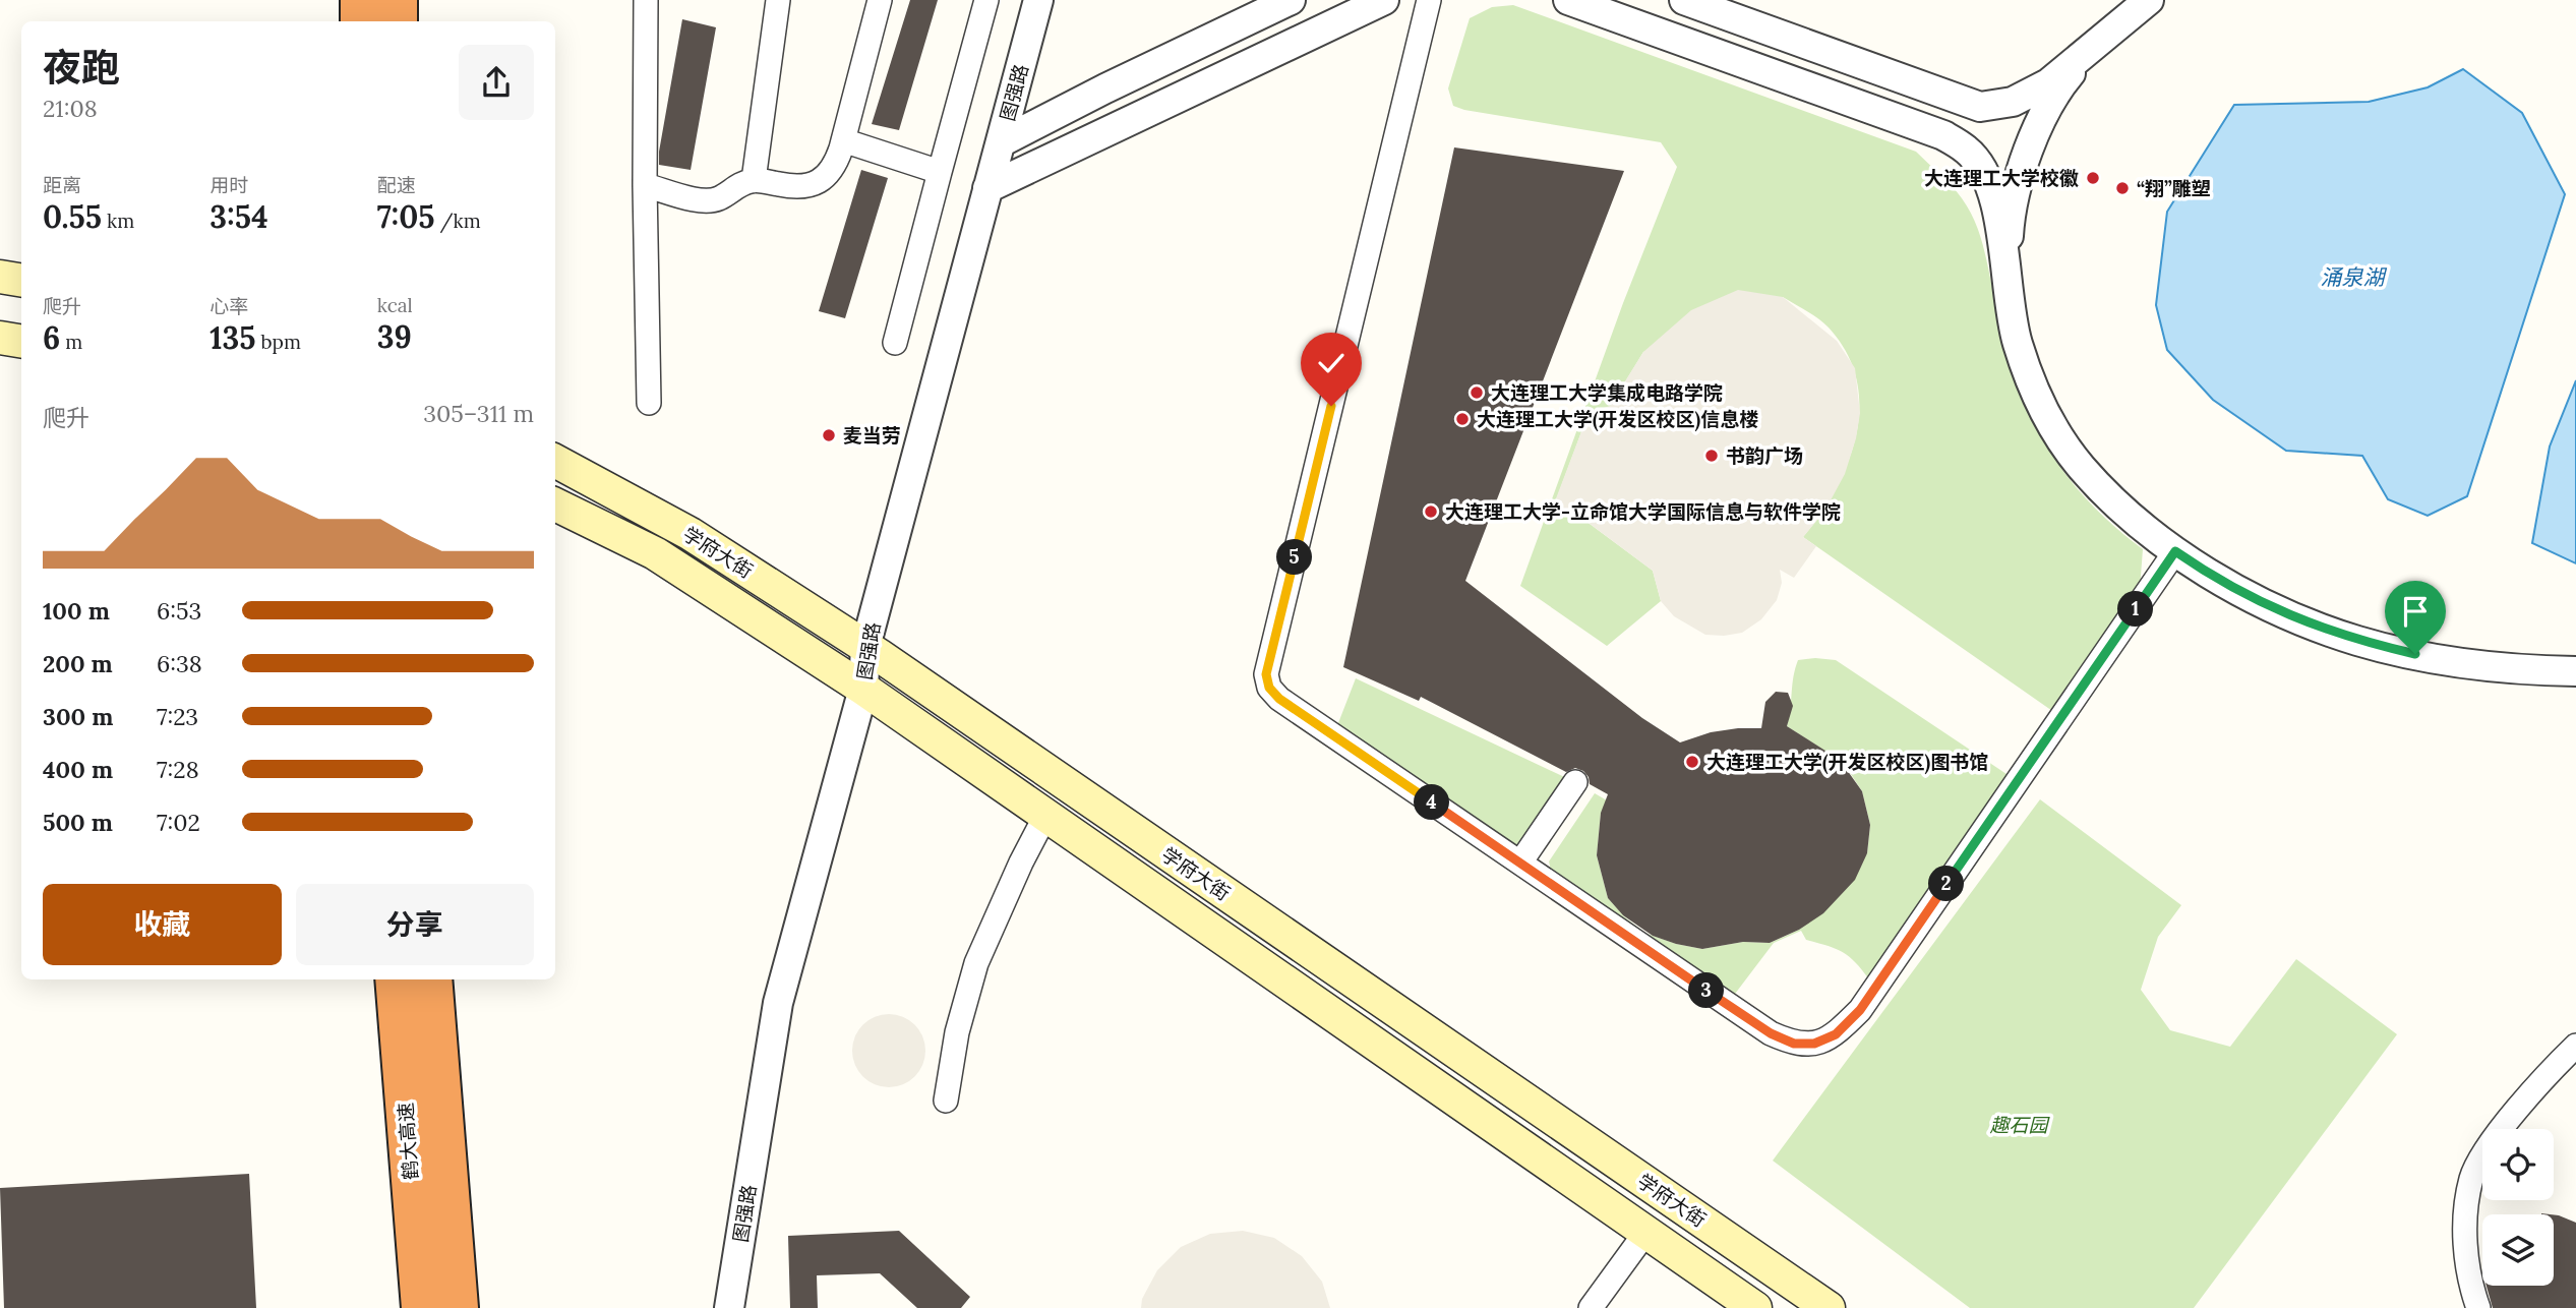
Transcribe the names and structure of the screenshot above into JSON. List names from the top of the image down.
{
  "streets": {
    "highway": ["鹤大高速"],
    "main road": ["学府大街"],
    "street": ["图强路"]
  },
  "crossings": [
    ["图强路", "学府大街"]
  ],
  "water": ["涌泉湖"],
  "parks": ["趣石园"],
  "places": [
    "大连理工大学校徽",
    "“翔”雕塑",
    "大连理工大学集成电路学院",
    "大连理工大学(开发区校区)信息楼",
    "麦当劳",
    "书韵广场",
    "大连理工大学-立命馆大学国际信息与软件学院",
    "大连理工大学(开发区校区)图书馆"
  ],
  "page": {
    "heading": ["夜跑", "21:08"],
    "stats": [
      ["距离", "0.55 km"],
      ["用时", "3:54"],
      ["配速", "7:05 /km"],
      ["爬升", "6 m"],
      ["心率", "135 bpm"],
      ["kcal", "39"]
    ],
    "chart": ["爬升", "305–311 m"],
    "pins": [
      "5",
      "1",
      "4",
      "2",
      "3"
    ],
    "list": [
      {
        "name": "100 m",
        "note": "6:53"
      },
      {
        "name": "200 m",
        "note": "6:38"
      },
      {
        "name": "300 m",
        "note": "7:23"
      },
      {
        "name": "400 m",
        "note": "7:28"
      },
      {
        "name": "500 m",
        "note": "7:02"
      }
    ],
    "buttons": ["收藏", "分享"]
  }
}
